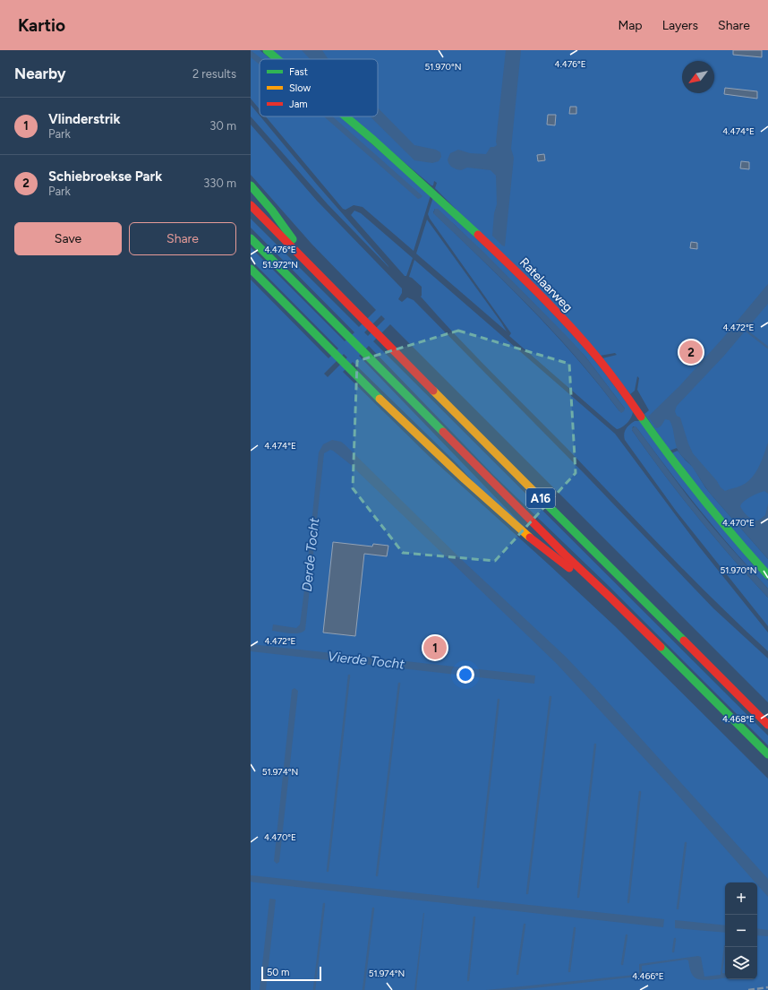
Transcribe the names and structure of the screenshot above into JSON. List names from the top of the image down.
{
  "streets": {
    "main road": ["Ratelaarweg", "A16"]
  },
  "water": ["Derde Tocht", "Vierde Tocht"],
  "legend": ["Fast", "Slow", "Jam"],
  "scale_bar": "50 m",
  "north": "bottom left",
  "page": {
    "header": "Kartio",
    "nav": ["Map", "Layers", "Share"],
    "heading": ["Nearby", "2 results"],
    "list": [
      {
        "mark": "1",
        "name": "Vlinderstrik",
        "note": "Park",
        "value": "30 m"
      },
      {
        "mark": "2",
        "name": "Schiebroekse Park",
        "note": "Park",
        "value": "330 m"
      }
    ],
    "buttons": ["Save", "Share"],
    "pins": ["2", "1"],
    "map_buttons": ["+", "−"],
    "scale": "50 m"
  },
  "coordinates": [
    "4.476°E",
    "51.970°N",
    "4.474°E",
    "51.972°N",
    "4.472°E",
    "4.470°E",
    "4.468°E",
    "51.974°N",
    "4.466°E"
  ]
}
